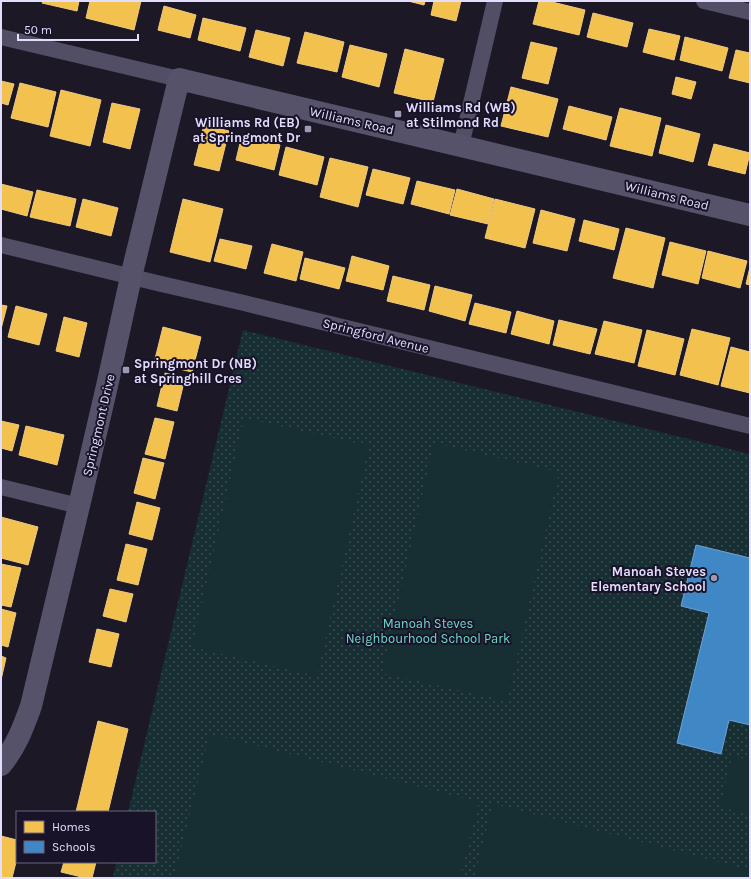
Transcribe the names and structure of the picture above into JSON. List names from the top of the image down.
{
  "streets": {
    "street": ["Williams Road", "Springford Avenue", "Springmont Drive"]
  },
  "crossings": [
    ["Williams Road", "Springmont Drive"],
    ["Springford Avenue", "Springmont Drive"]
  ],
  "parks": ["Manoah Steves Neighbourhood School Park"],
  "places": {
    "transit": ["Williams Rd (WB) at Stilmond Rd", "Williams Rd (EB) at Springmont Dr", "Springmont Dr (NB) at Springhill Cres"],
    "other": ["Manoah Steves Elementary School"]
  },
  "legend": ["Homes", "Schools"],
  "scale_bar": "50 m"
}
